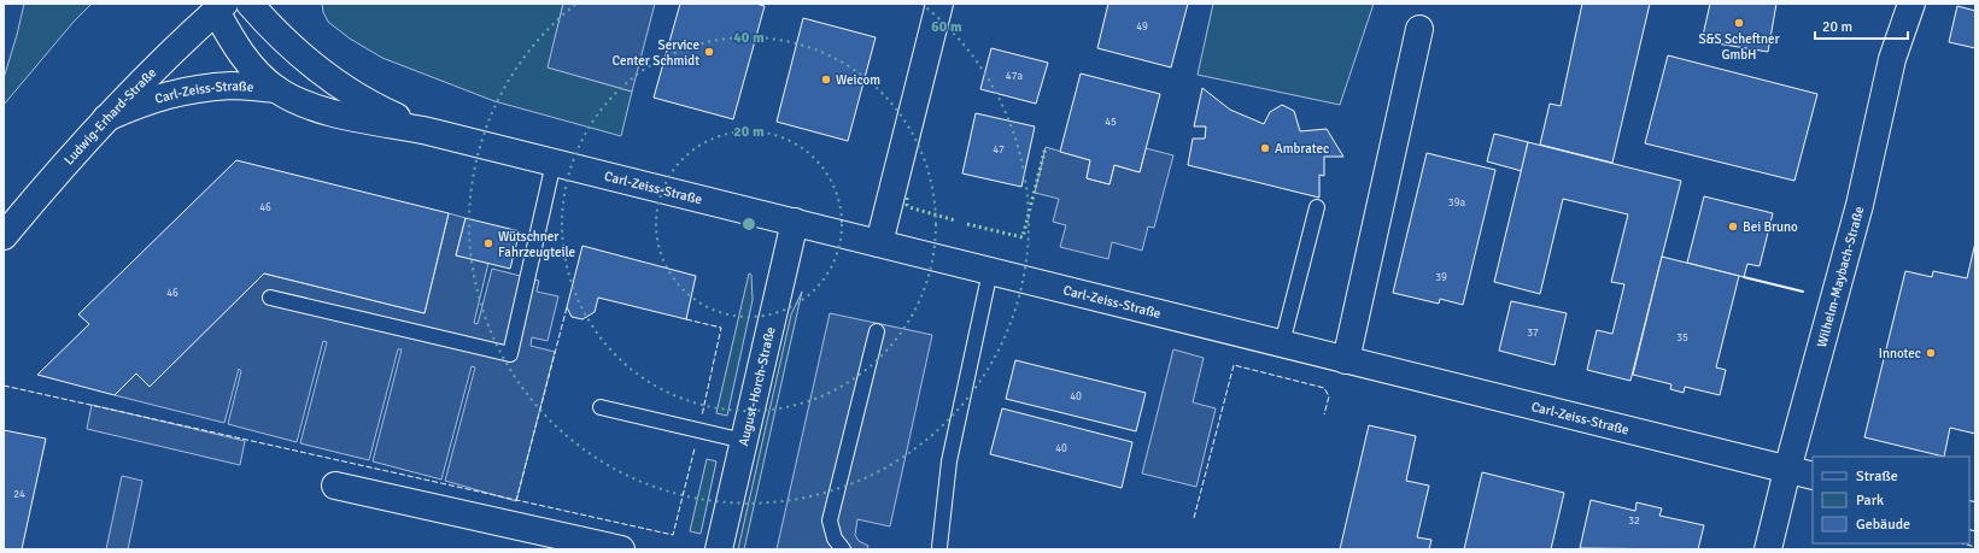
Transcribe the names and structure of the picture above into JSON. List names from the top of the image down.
{
  "streets": {
    "street": [
      "Carl-Zeiss-Straße",
      "Ludwig-Erhard-Straße",
      "Wilhelm-Maybach-Straße",
      "August-Horch-Straße"
    ]
  },
  "crossings": [
    ["Carl-Zeiss-Straße", "Ludwig-Erhard-Straße"],
    ["Carl-Zeiss-Straße", "Wilhelm-Maybach-Straße"],
    ["Carl-Zeiss-Straße", "August-Horch-Straße"]
  ],
  "places": [
    "S&S Scheftner GmbH",
    "Service Center Schmidt",
    "Weicom",
    "Ambratec",
    "Bei Bruno",
    "Wütschner Fahrzeugteile",
    "Innotec"
  ],
  "house_numbers": [
    "49",
    "47a",
    "45",
    "47",
    "39a",
    "46",
    "39",
    "46",
    "37",
    "35",
    "40",
    "40",
    "24",
    "32"
  ],
  "legend": ["Straße", "Park", "Gebäude"],
  "scale_bar": "20 m",
  "rings": ["60 m", "40 m", "20 m"]
}
